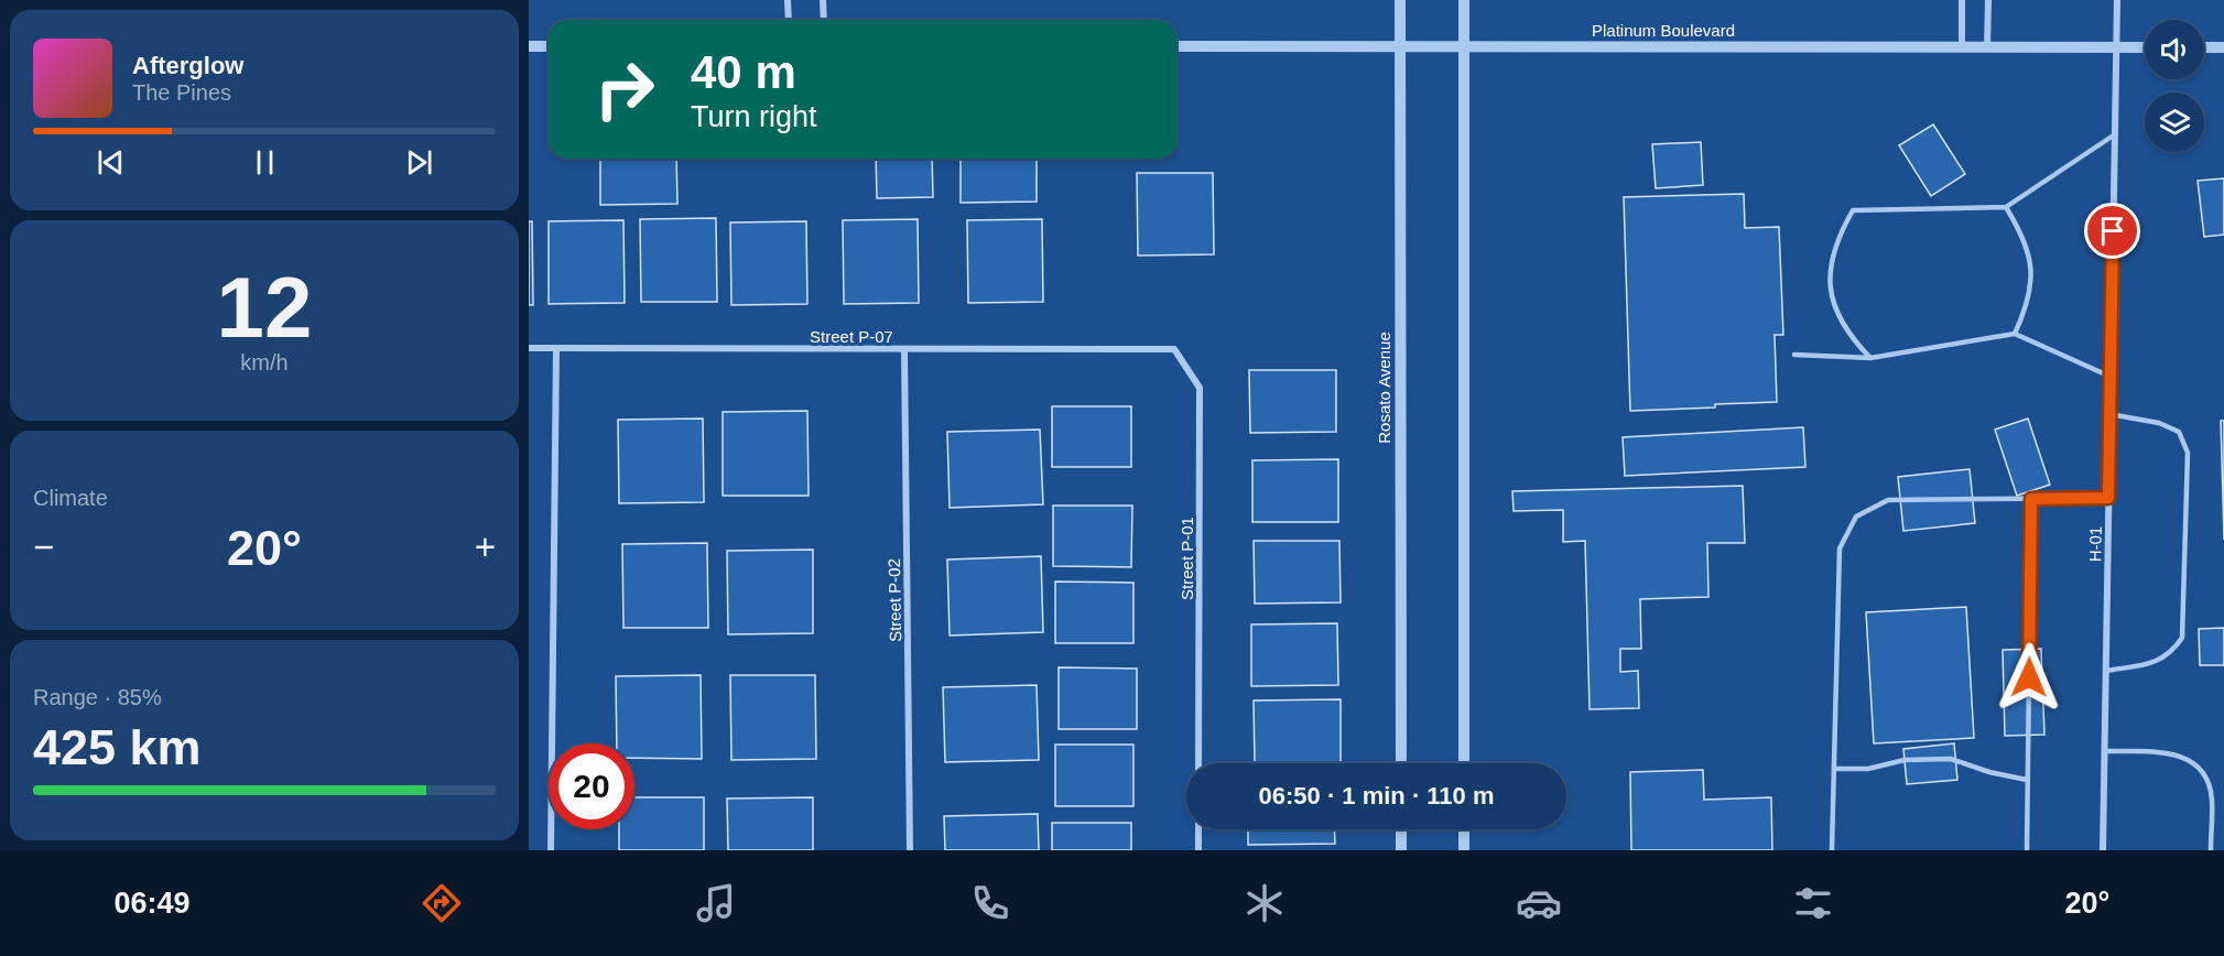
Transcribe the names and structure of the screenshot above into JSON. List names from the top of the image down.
{
  "streets": {
    "street": [
      "Platinum Boulevard",
      "Street P-07",
      "Rosato Avenue",
      "H-01",
      "Street P-01",
      "Street P-02"
    ]
  },
  "crossings": [
    ["Platinum Boulevard", "Rosato Avenue"],
    ["Platinum Boulevard", "H-01"],
    ["Street P-07", "Street P-01"],
    ["Street P-07", "Street P-02"]
  ],
  "page": {
    "turn": ["40 m", "Turn right"],
    "song": ["Afterglow", "The Pines"],
    "tile": [
      ["12", "km/h"],
      "Climate",
      ["Range · 85%", "425 km"]
    ],
    "heat": ["−", "20°", "+"],
    "limit": "20",
    "trip": "06:50 · 1 min · 110 m",
    "tabs": ["06:49", "20°"]
  }
}
